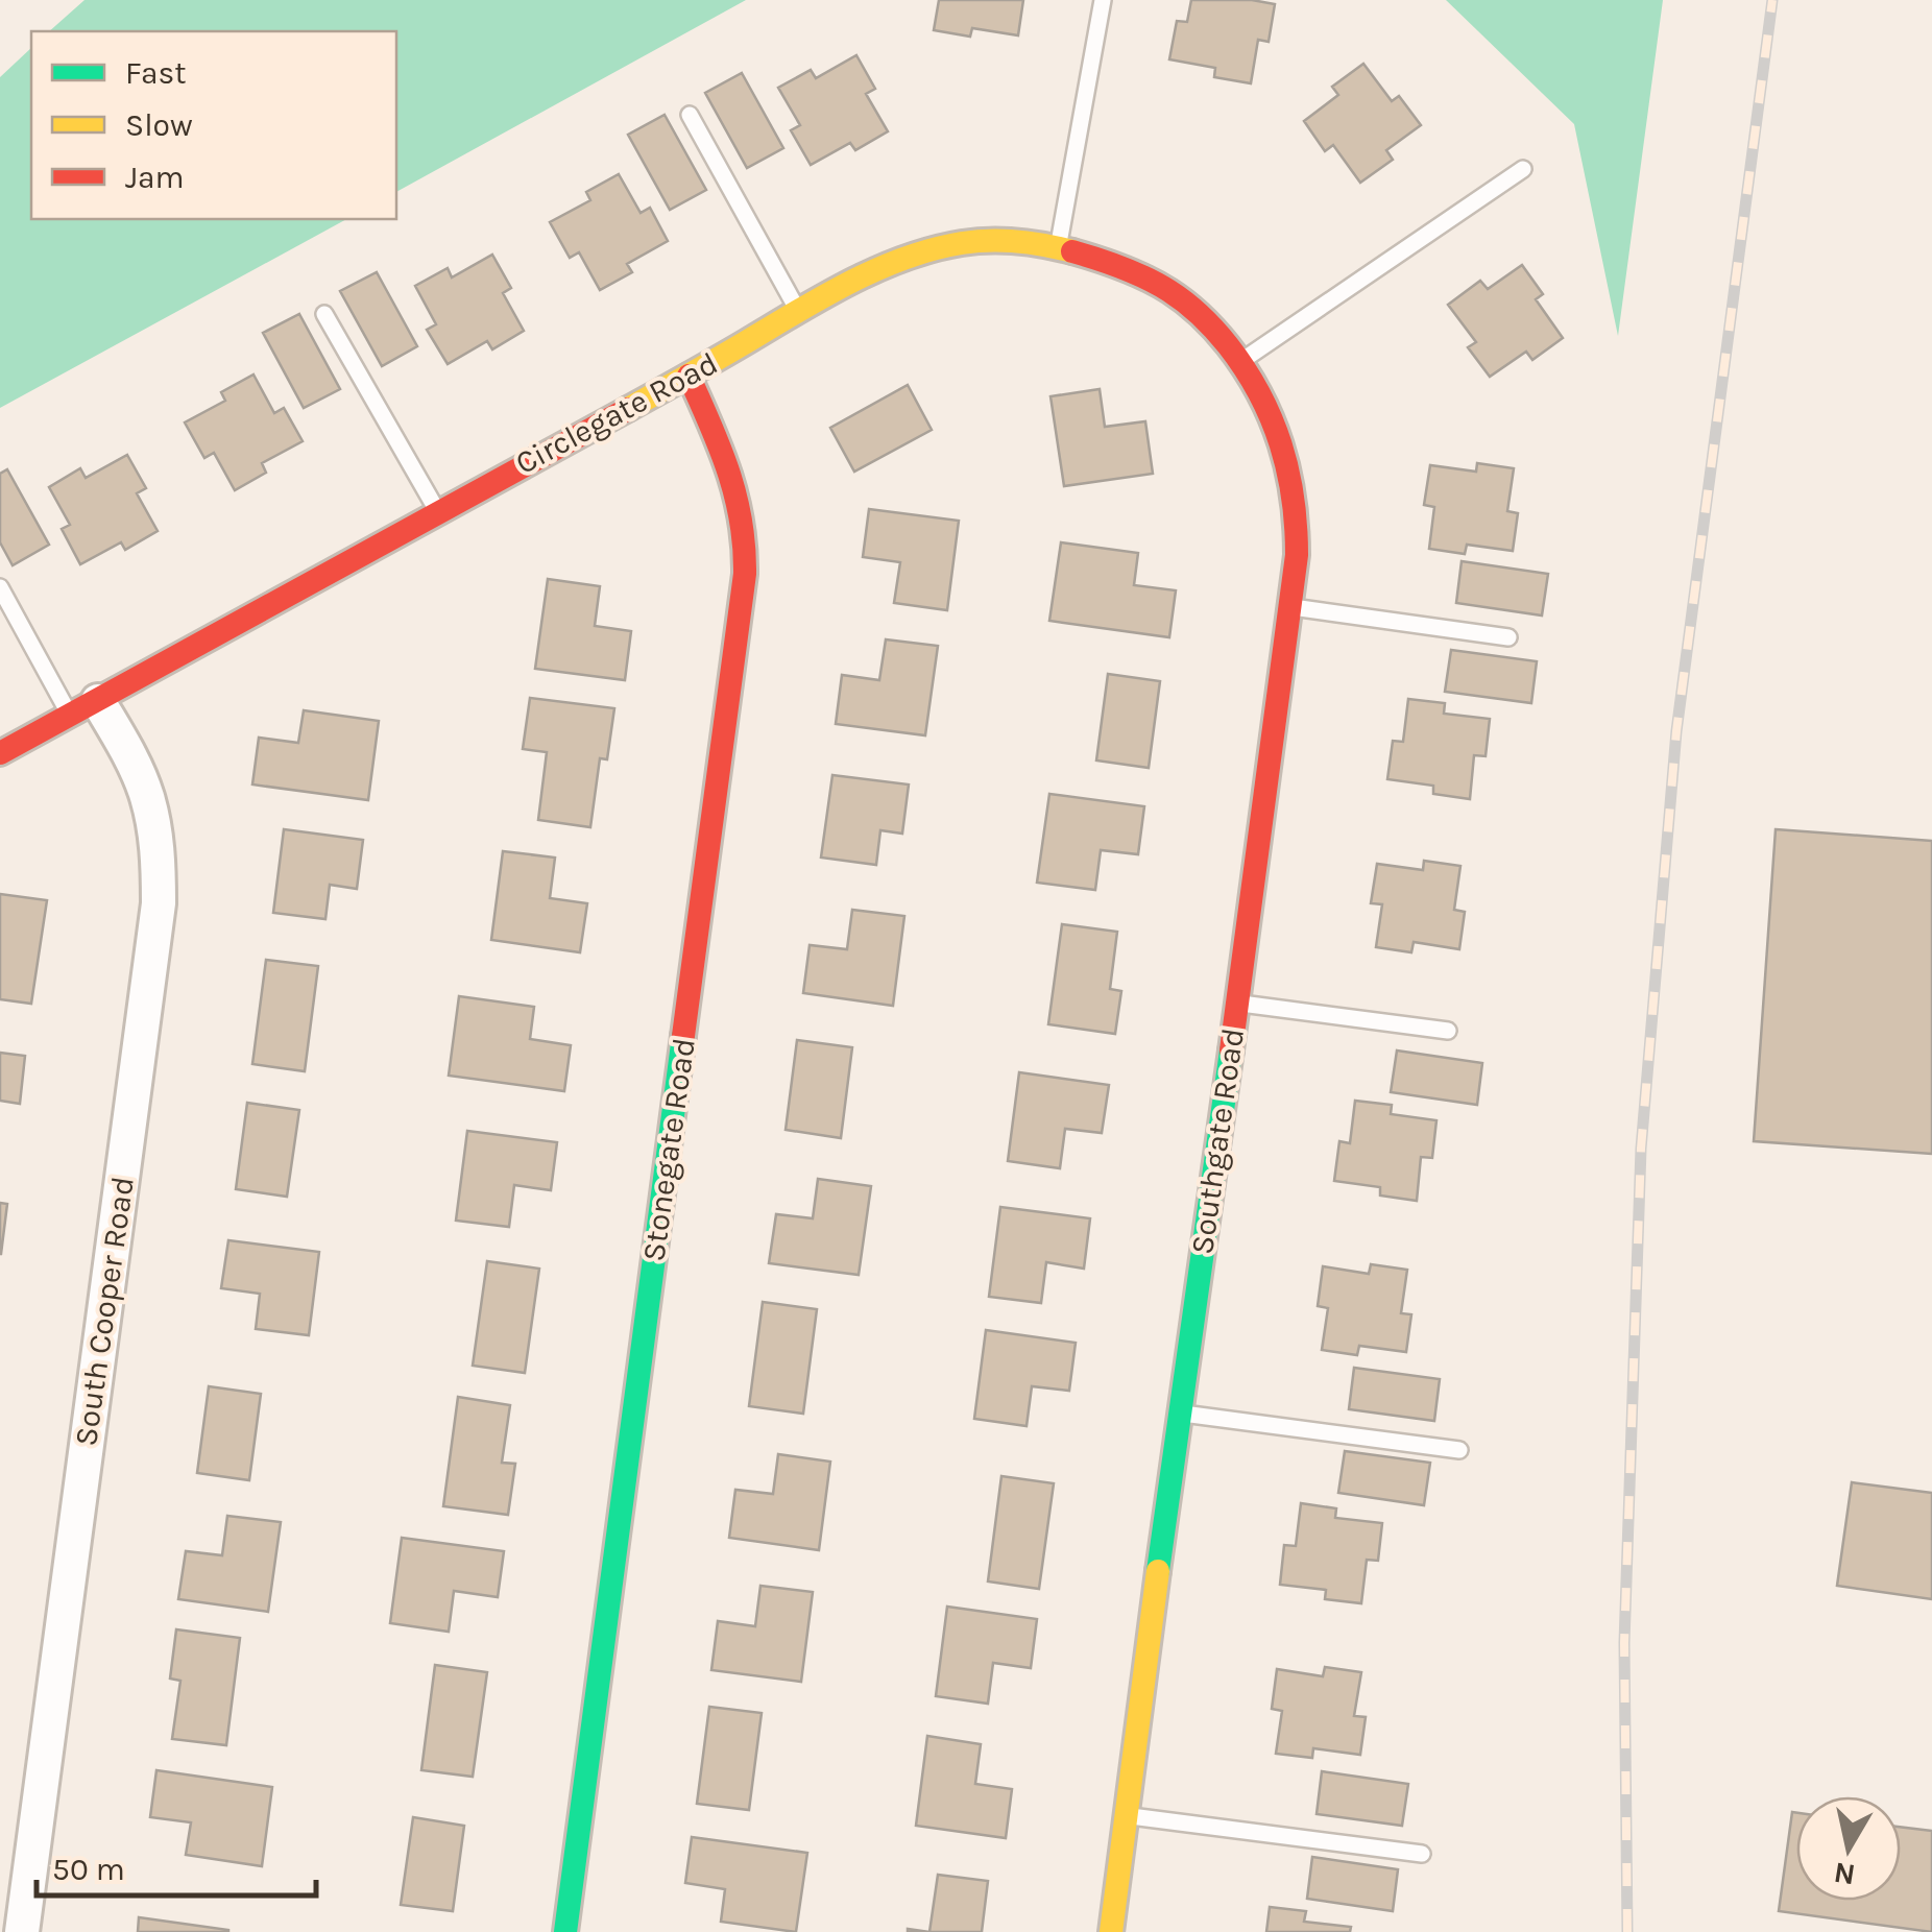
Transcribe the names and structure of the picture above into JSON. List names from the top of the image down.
{
  "streets": {
    "street": [
      "Circlegate Road",
      "Southgate Road",
      "Stonegate Road",
      "South Cooper Road"
    ]
  },
  "crossings": [
    ["Circlegate Road", "Southgate Road"],
    ["Circlegate Road", "Stonegate Road"],
    ["Circlegate Road", "South Cooper Road"]
  ],
  "legend": ["Fast", "Slow", "Jam"],
  "scale_bar": "50 m",
  "north": "bottom"
}
